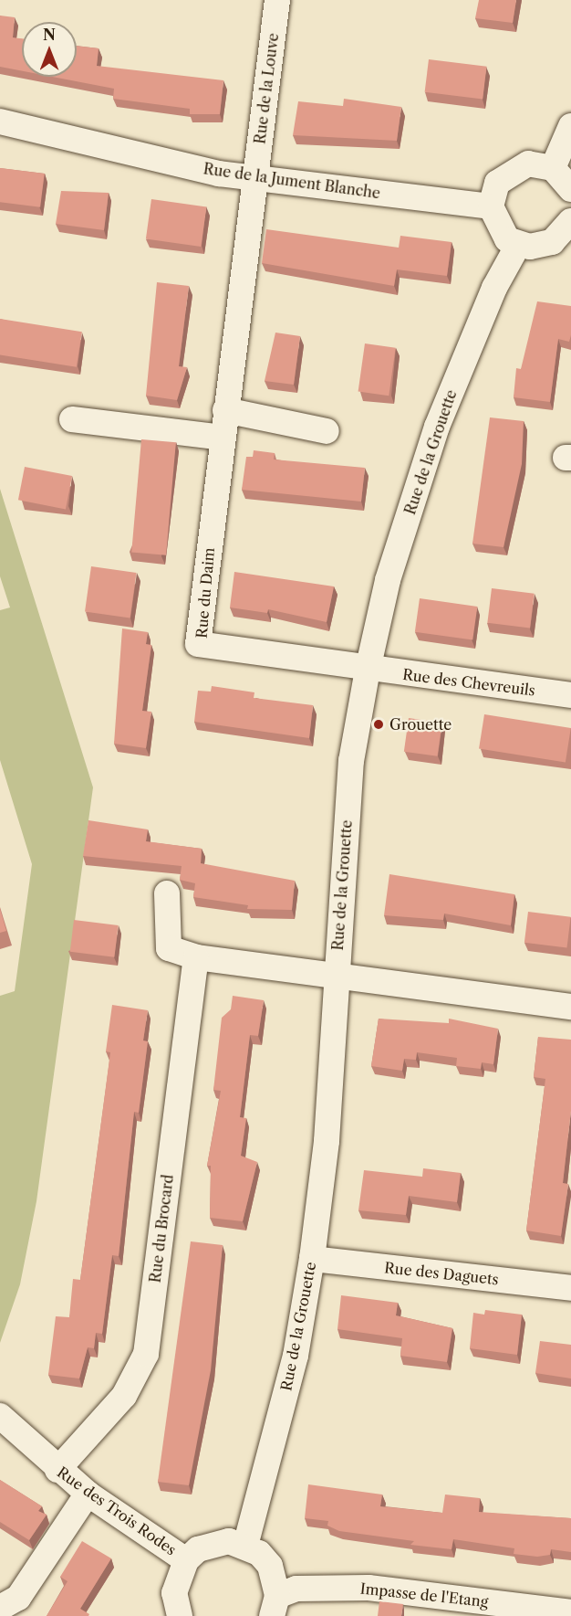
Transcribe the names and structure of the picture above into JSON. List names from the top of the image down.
{
  "streets": {
    "street": [
      "Rue de la Louve",
      "Rue de la Jument Blanche",
      "Rue de la Grouette",
      "Rue du Daim",
      "Rue des Chevreuils",
      "Rue du Brocard",
      "Rue des Daguets",
      "Rue des Trois Rodes",
      "Impasse de l'Etang"
    ]
  },
  "crossings": [
    ["Rue de la Louve", "Rue de la Jument Blanche"],
    ["Rue de la Louve", "Rue du Daim"],
    ["Rue de la Jument Blanche", "Rue du Daim"],
    ["Rue de la Grouette", "Rue du Daim"],
    ["Rue de la Grouette", "Rue des Chevreuils"],
    ["Rue de la Grouette", "Rue des Daguets"],
    ["Rue du Daim", "Rue des Chevreuils"],
    ["Rue du Brocard", "Rue des Trois Rodes"]
  ],
  "places": ["Grouette"],
  "north": "top"
}
